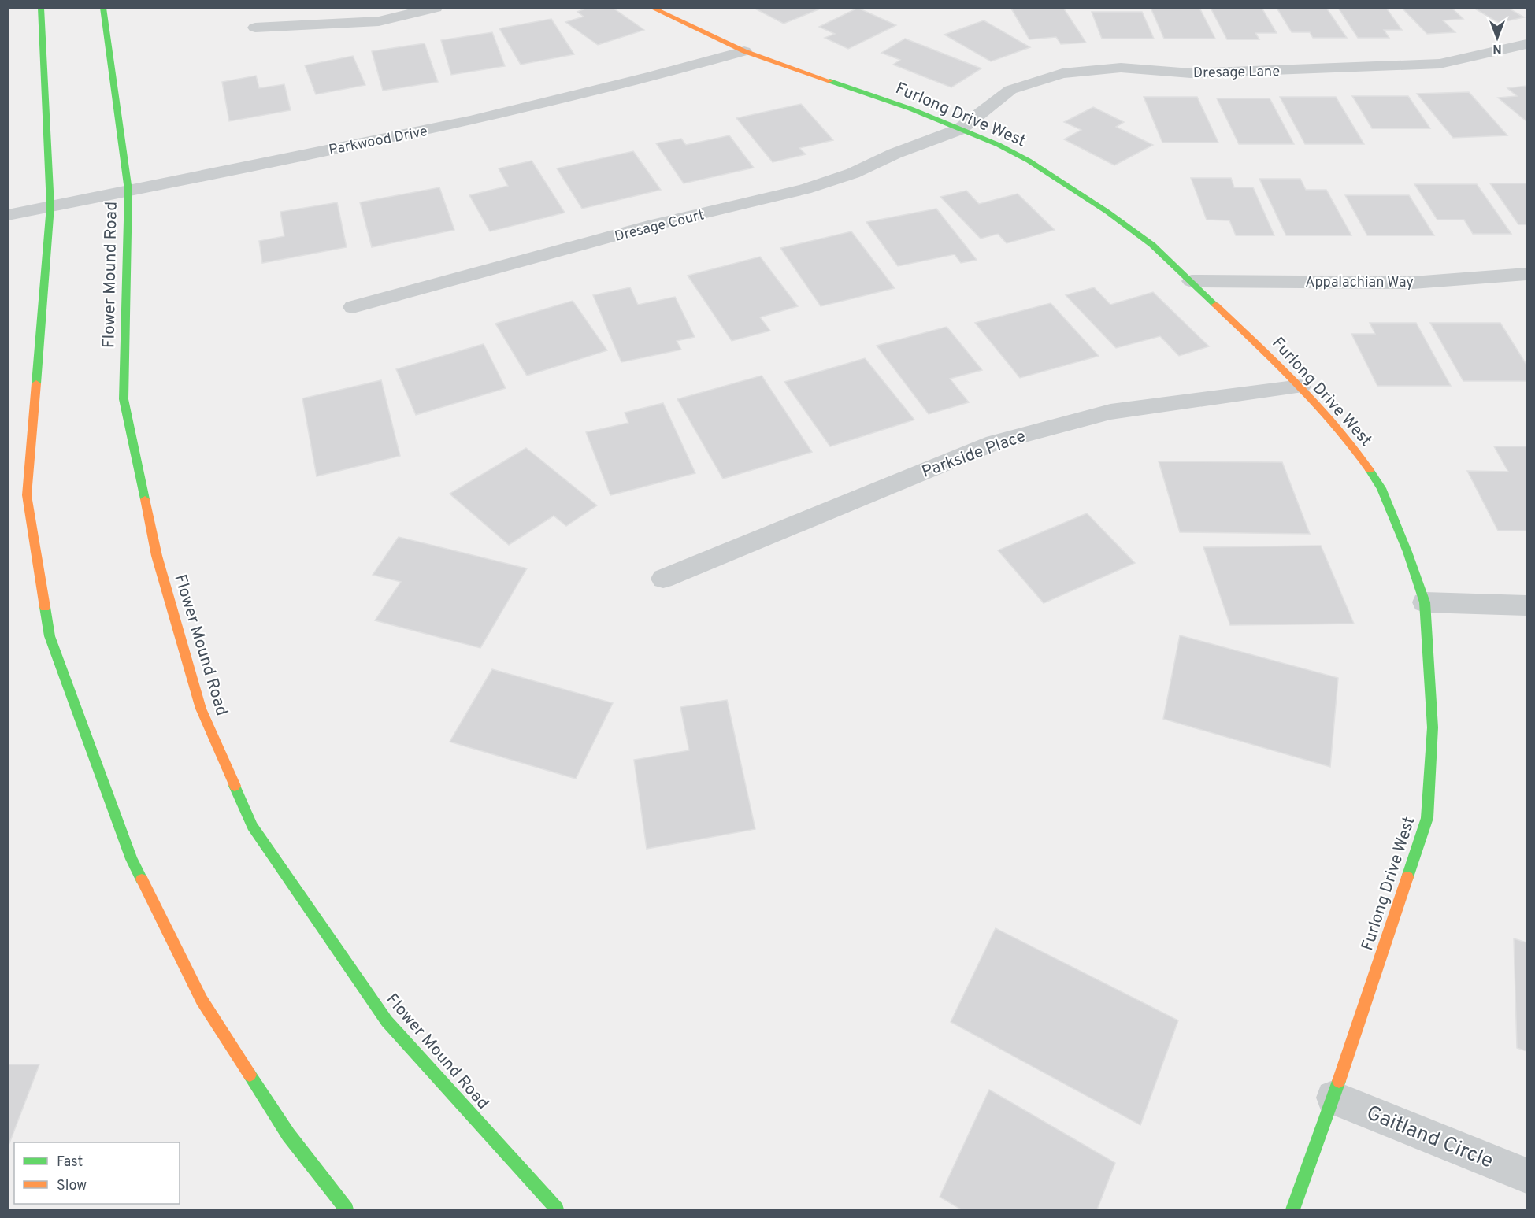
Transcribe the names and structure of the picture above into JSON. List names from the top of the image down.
{
  "streets": {
    "main road": ["Furlong Drive West", "Flower Mound Road"],
    "street": [
      "Dresage Lane",
      "Parkwood Drive",
      "Dresage Court",
      "Appalachian Way",
      "Parkside Place",
      "Gaitland Circle"
    ]
  },
  "crossings": [
    ["Dresage Lane", "Furlong Drive West"],
    ["Dresage Lane", "Dresage Court"],
    ["Furlong Drive West", "Parkwood Drive"],
    ["Furlong Drive West", "Dresage Court"],
    ["Furlong Drive West", "Appalachian Way"],
    ["Furlong Drive West", "Parkside Place"],
    ["Furlong Drive West", "Gaitland Circle"],
    ["Parkwood Drive", "Flower Mound Road"]
  ],
  "legend": ["Fast", "Slow"],
  "north": "bottom"
}
